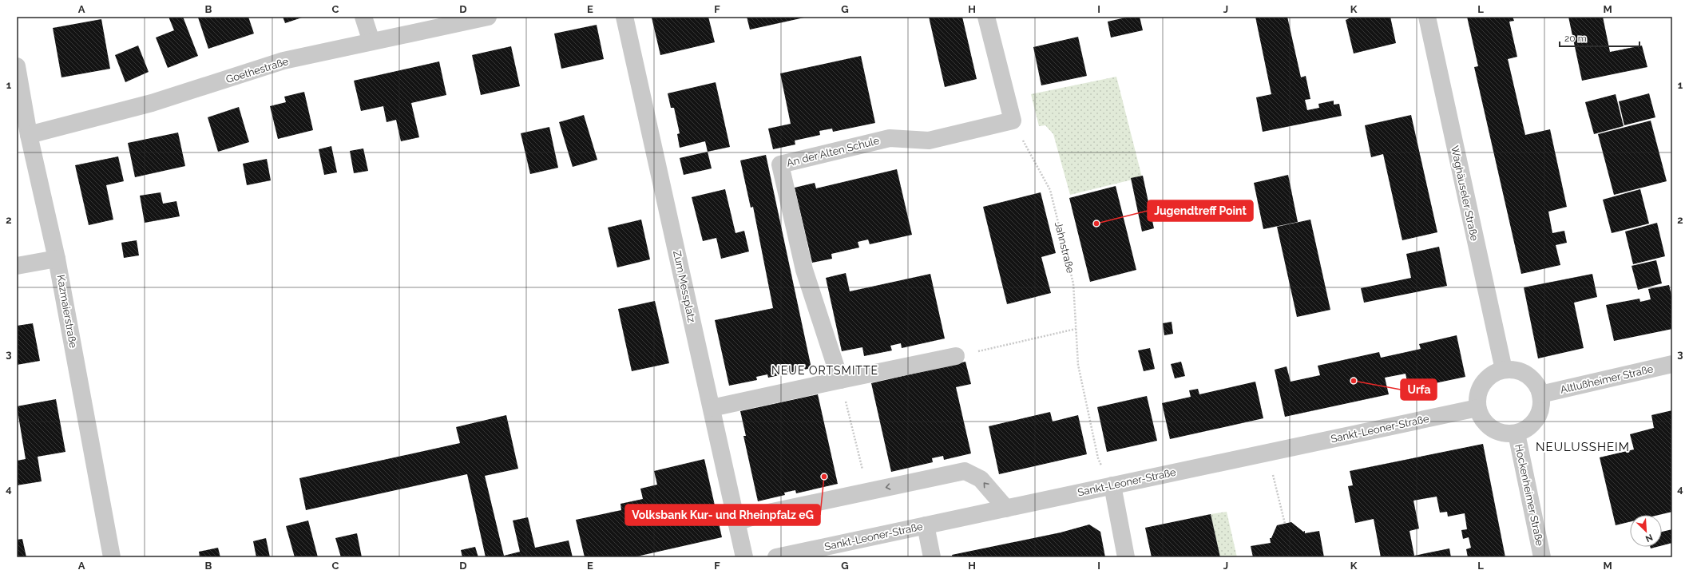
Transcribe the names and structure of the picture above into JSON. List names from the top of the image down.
{
  "streets": {
    "street": [
      "Goethestraße",
      "An der Alten Schule",
      "Waghäuseler Straße",
      "Zum Messplatz",
      "Kazmaierstraße",
      "Altlußheimer Straße",
      "Sankt-Leoner-Straße",
      "Hockenheimer Straße"
    ],
    "path": ["Jahnstraße"]
  },
  "crossings": [
    ["Goethestraße", "Kazmaierstraße"],
    ["An der Alten Schule", "Jahnstraße"],
    ["Waghäuseler Straße", "Altlußheimer Straße"],
    ["Waghäuseler Straße", "Sankt-Leoner-Straße"],
    ["Waghäuseler Straße", "Hockenheimer Straße"],
    ["Jahnstraße", "Sankt-Leoner-Straße"],
    ["Altlußheimer Straße", "Sankt-Leoner-Straße"],
    ["Altlußheimer Straße", "Hockenheimer Straße"],
    ["Sankt-Leoner-Straße", "Hockenheimer Straße"]
  ],
  "districts": ["NEUE ORTSMITTE", "NEULUSSHEIM"],
  "places": ["Jugendtreff Point", "Urfa", "Volksbank Kur- und Rheinpfalz eG"],
  "scale_bar": "20 m",
  "north": "bottom right",
  "grid": {
    "columns": [
      "A",
      "B",
      "C",
      "D",
      "E",
      "F",
      "G",
      "H",
      "I",
      "J",
      "K",
      "L",
      "M"
    ],
    "rows": [
      "1",
      "2",
      "3",
      "4"
    ]
  }
}
